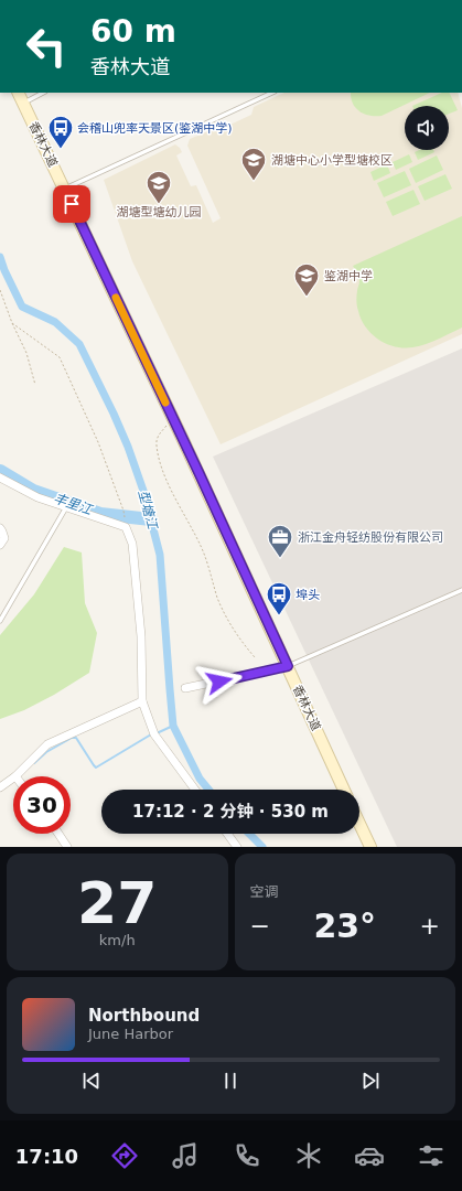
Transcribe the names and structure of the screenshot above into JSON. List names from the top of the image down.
{
  "streets": {
    "main road": ["香林大道"]
  },
  "water": ["丰里江", "型塘江"],
  "places": {
    "bus stop": ["会稽山兜率天景区(鉴湖中学)", "埠头"],
    "school or university": ["湖塘中心小学型塘校区", "湖塘型塘幼儿园", "鉴湖中学"],
    "office": ["浙江金舟轻纺股份有限公司"]
  },
  "page": {
    "turn": ["60 m", "香林大道"],
    "limit": "30",
    "trip": "17:12 · 2 分钟 · 530 m",
    "tile": [
      ["27", "km/h"],
      "空调"
    ],
    "heat": ["−", "23°", "+"],
    "song": ["Northbound", "June Harbor"],
    "tabs": "17:10"
  }
}
